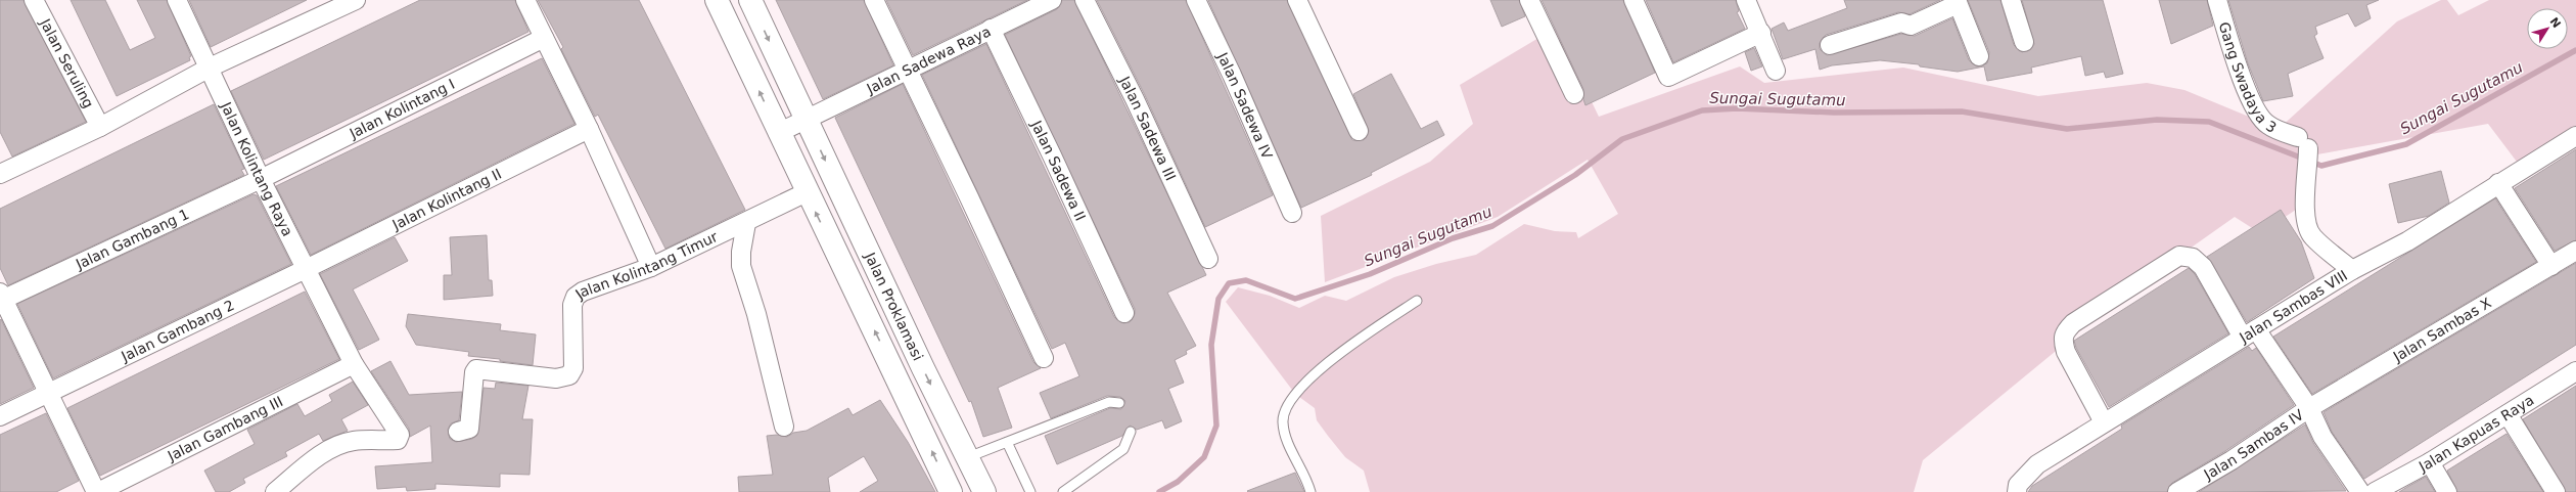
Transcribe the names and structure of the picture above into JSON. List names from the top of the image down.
{
  "streets": {
    "street": [
      "Jalan Sadewa Raya",
      "Jalan Seruling",
      "Gang Swadaya 3",
      "Jalan Sadewa IV",
      "Jalan Kolintang I",
      "Jalan Sadewa III",
      "Jalan Kolintang Raya",
      "Jalan Sadewa II",
      "Jalan Kolintang II",
      "Jalan Gambang 1",
      "Jalan Kolintang Timur",
      "Jalan Sambas VIII",
      "Jalan Proklamasi",
      "Jalan Sambas X",
      "Jalan Gambang 2",
      "Jalan Gambang III",
      "Jalan Kapuas Raya",
      "Jalan Sambas IV"
    ]
  },
  "crossings": [
    ["Jalan Sadewa Raya", "Jalan Sadewa II"],
    ["Jalan Sadewa Raya", "Jalan Proklamasi"],
    ["Gang Swadaya 3", "Jalan Sambas VIII"],
    ["Jalan Kolintang I", "Jalan Kolintang Raya"],
    ["Jalan Kolintang I", "Jalan Gambang 1"],
    ["Jalan Kolintang Raya", "Jalan Kolintang II"],
    ["Jalan Kolintang Raya", "Jalan Gambang 1"],
    ["Jalan Kolintang Raya", "Jalan Gambang 2"],
    ["Jalan Kolintang Raya", "Jalan Gambang III"],
    ["Jalan Kolintang II", "Jalan Gambang 2"],
    ["Jalan Kolintang Timur", "Jalan Proklamasi"],
    ["Jalan Sambas X", "Jalan Sambas IV"]
  ],
  "water": ["Sungai Sugutamu"],
  "north": "top right"
}
